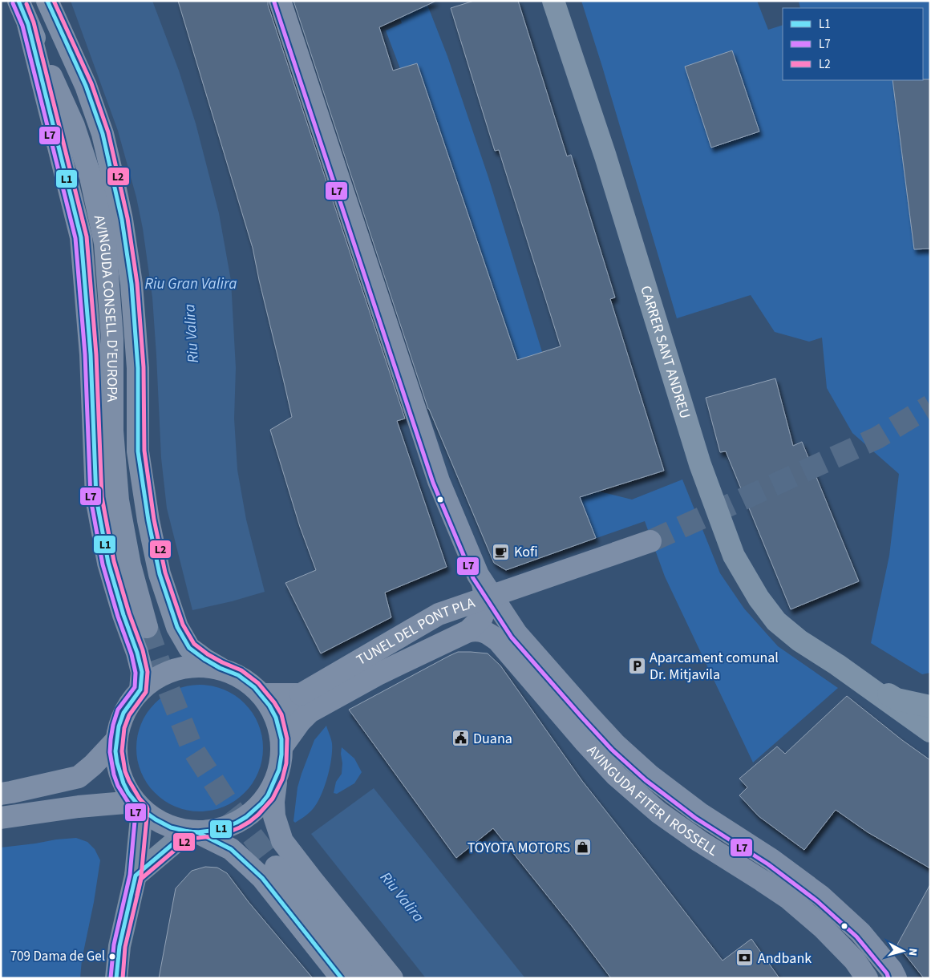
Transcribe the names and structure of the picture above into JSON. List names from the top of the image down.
{
  "streets": {
    "main road": ["AVINGUDA CONSELL D'EUROPA", "TUNEL DEL PONT PLA", "AVINGUDA FITER I ROSSELL"],
    "street": ["CARRER SANT ANDREU"]
  },
  "water": ["Riu Gran Valira", "Riu Valira"],
  "places": {
    "cafe": ["Kofi"],
    "parking": ["Aparcament comunal Dr. Mitjavila"],
    "public building": ["Duana"],
    "shop": ["TOYOTA MOTORS"],
    "other": ["709 Dama de Gel"],
    "bank": ["Andbank"]
  },
  "lines": ["transit line L1", "transit line L2", "transit line L7"],
  "legend": ["L1", "L7", "L2"],
  "north": "right"
}
